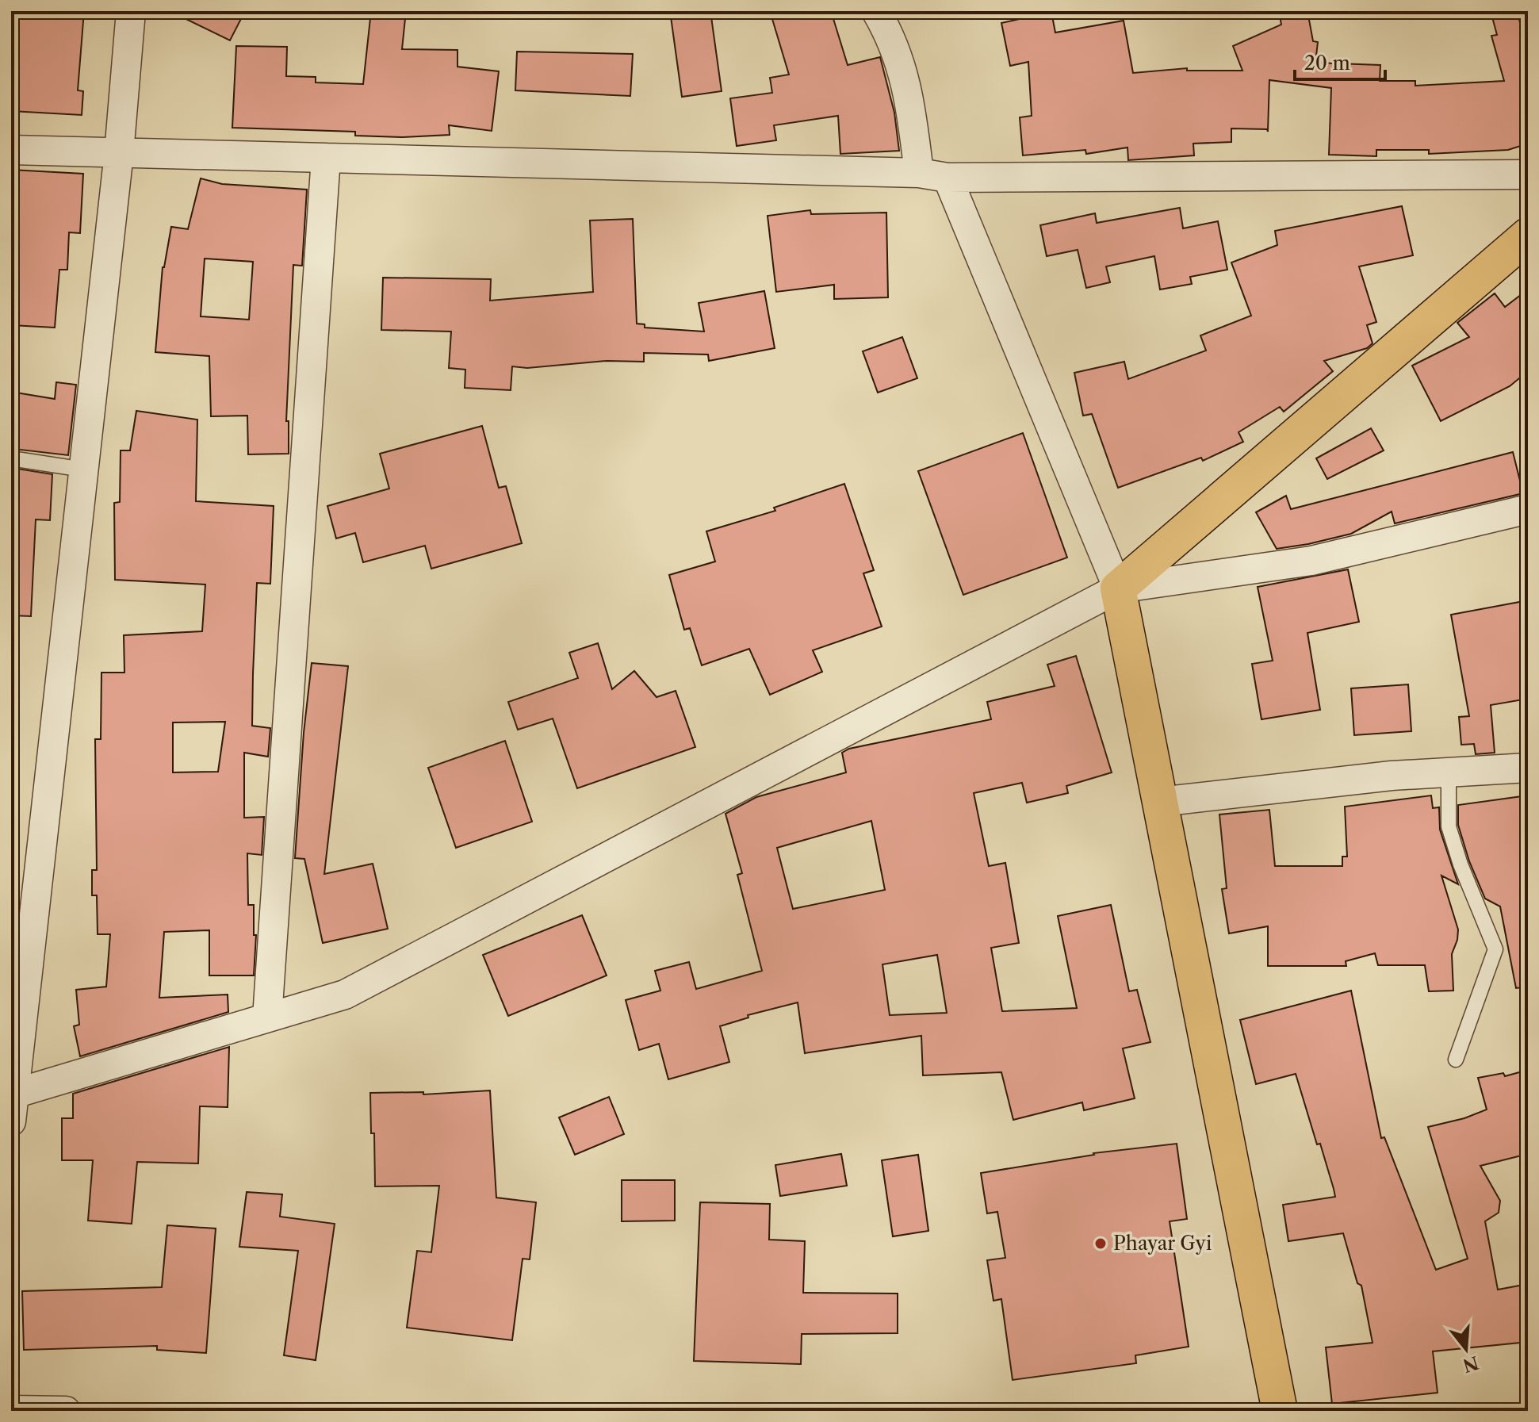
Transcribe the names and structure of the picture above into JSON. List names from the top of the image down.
{
  "places": ["Phayar Gyi"],
  "scale_bar": "20 m",
  "north": "bottom"
}
